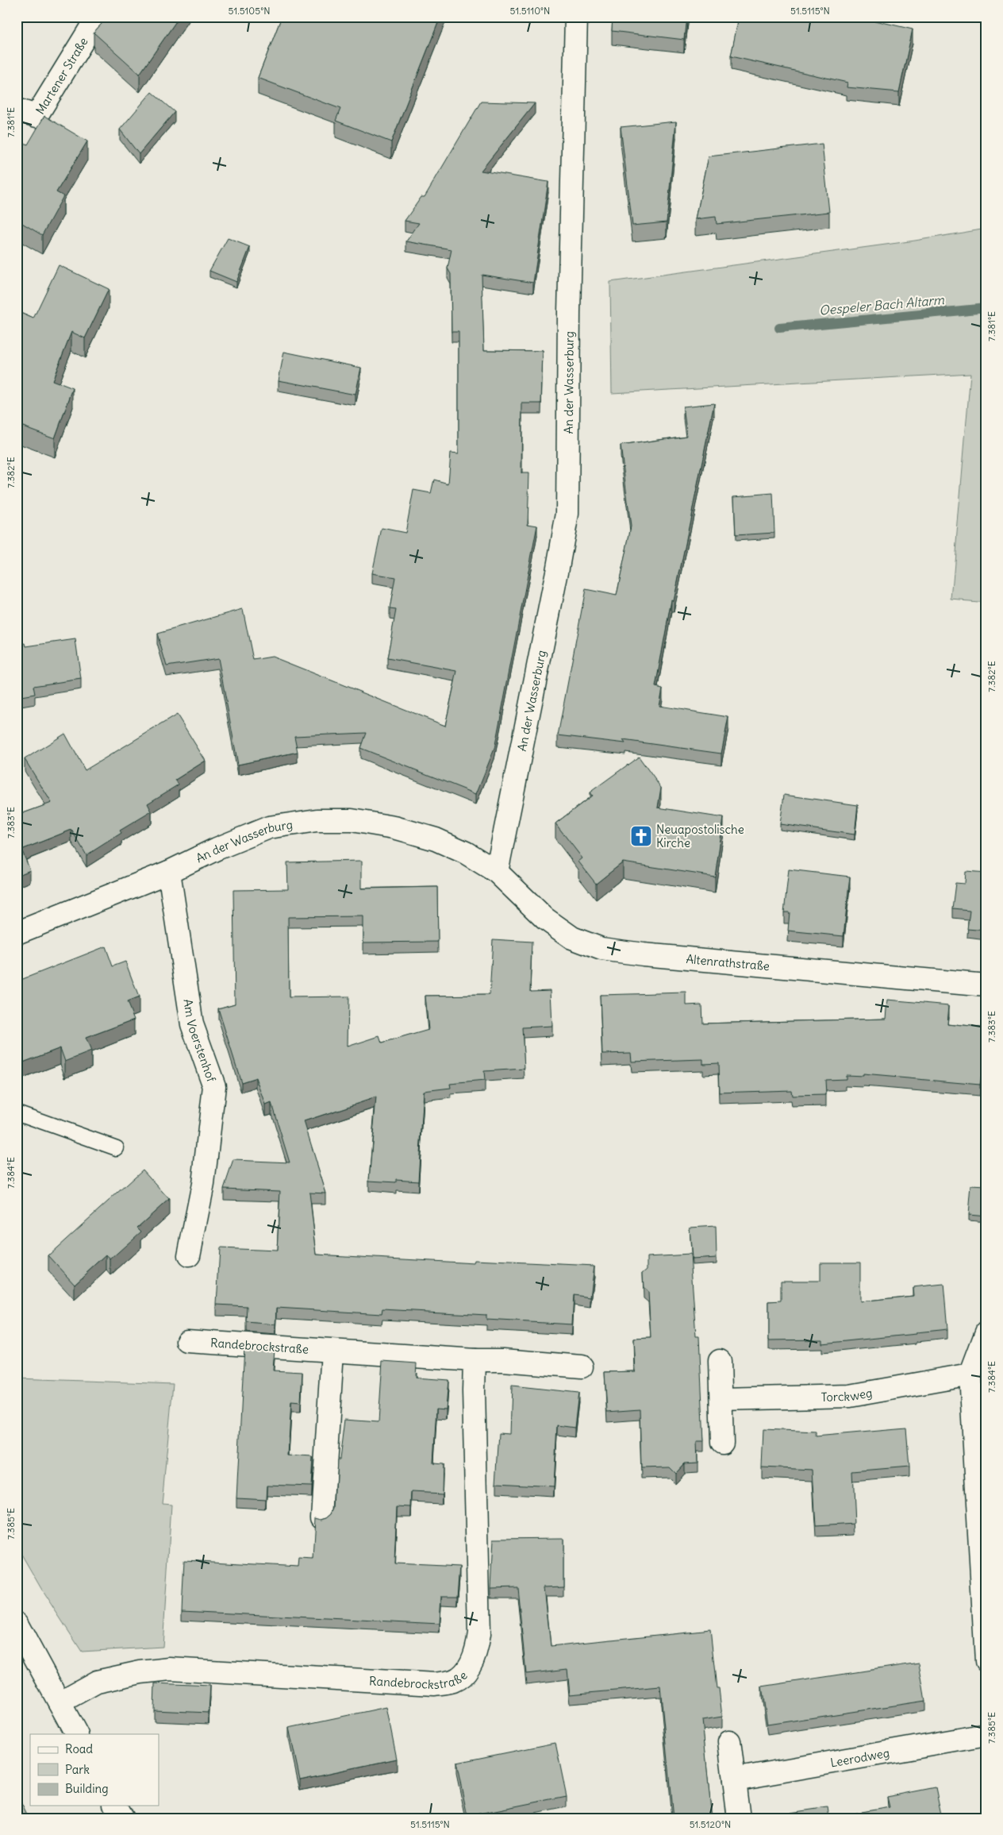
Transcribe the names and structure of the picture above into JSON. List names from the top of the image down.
{
  "streets": {
    "street": [
      "Martener Straße",
      "An der Wasserburg",
      "Altenrathstraße",
      "Am Voerstenhof",
      "Randebrockstraße",
      "Torckweg",
      "Leerodweg"
    ]
  },
  "crossings": [
    ["An der Wasserburg", "Altenrathstraße"],
    ["An der Wasserburg", "Am Voerstenhof"]
  ],
  "water": ["Oespeler Bach Altarm"],
  "places": {
    "church": ["Neuapostolische Kirche"]
  },
  "legend": ["Road", "Park", "Building"],
  "coordinates": [
    "51.5105°N",
    "51.5110°N",
    "51.5115°N",
    "7.381°E",
    "7.382°E",
    "7.383°E",
    "7.384°E",
    "7.385°E",
    "51.5120°N"
  ]
}
